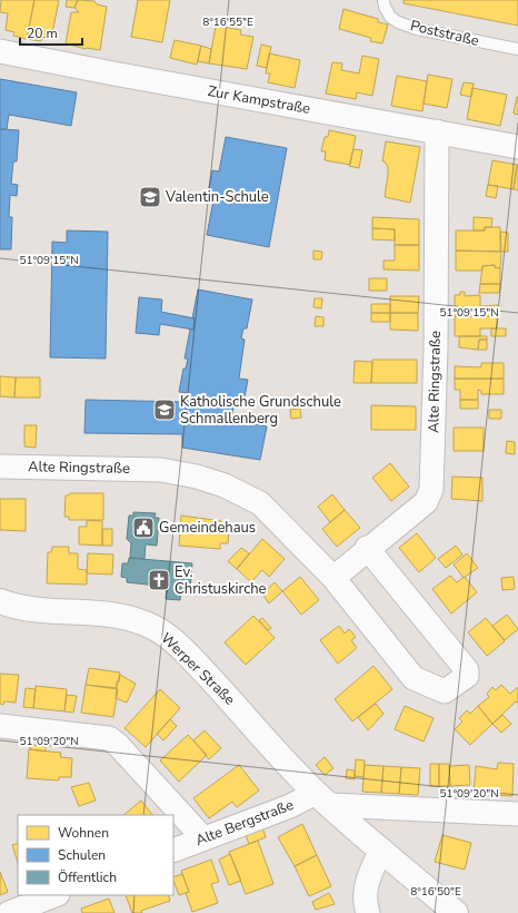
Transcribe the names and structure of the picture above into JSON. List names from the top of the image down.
{
  "streets": {
    "main road": ["Werper Straße"],
    "street": ["Zur Kampstraße", "Alte Ringstraße", "Alte Bergstraße"],
    "lane": ["Poststraße"]
  },
  "crossings": [
    ["Zur Kampstraße", "Alte Ringstraße"],
    ["Werper Straße", "Alte Bergstraße"]
  ],
  "places": {
    "school or university": ["Valentin-Schule", "Katholische Grundschule Schmallenberg"],
    "public building": ["Gemeindehaus"],
    "church": ["Ev. Christuskirche"]
  },
  "legend": ["Wohnen", "Schulen", "Öffentlich"],
  "scale_bar": "20 m",
  "coordinates": [
    "8°16'55\"E",
    "51°09'15\"N",
    "51°09'20\"N",
    "8°16'50\"E"
  ]
}
